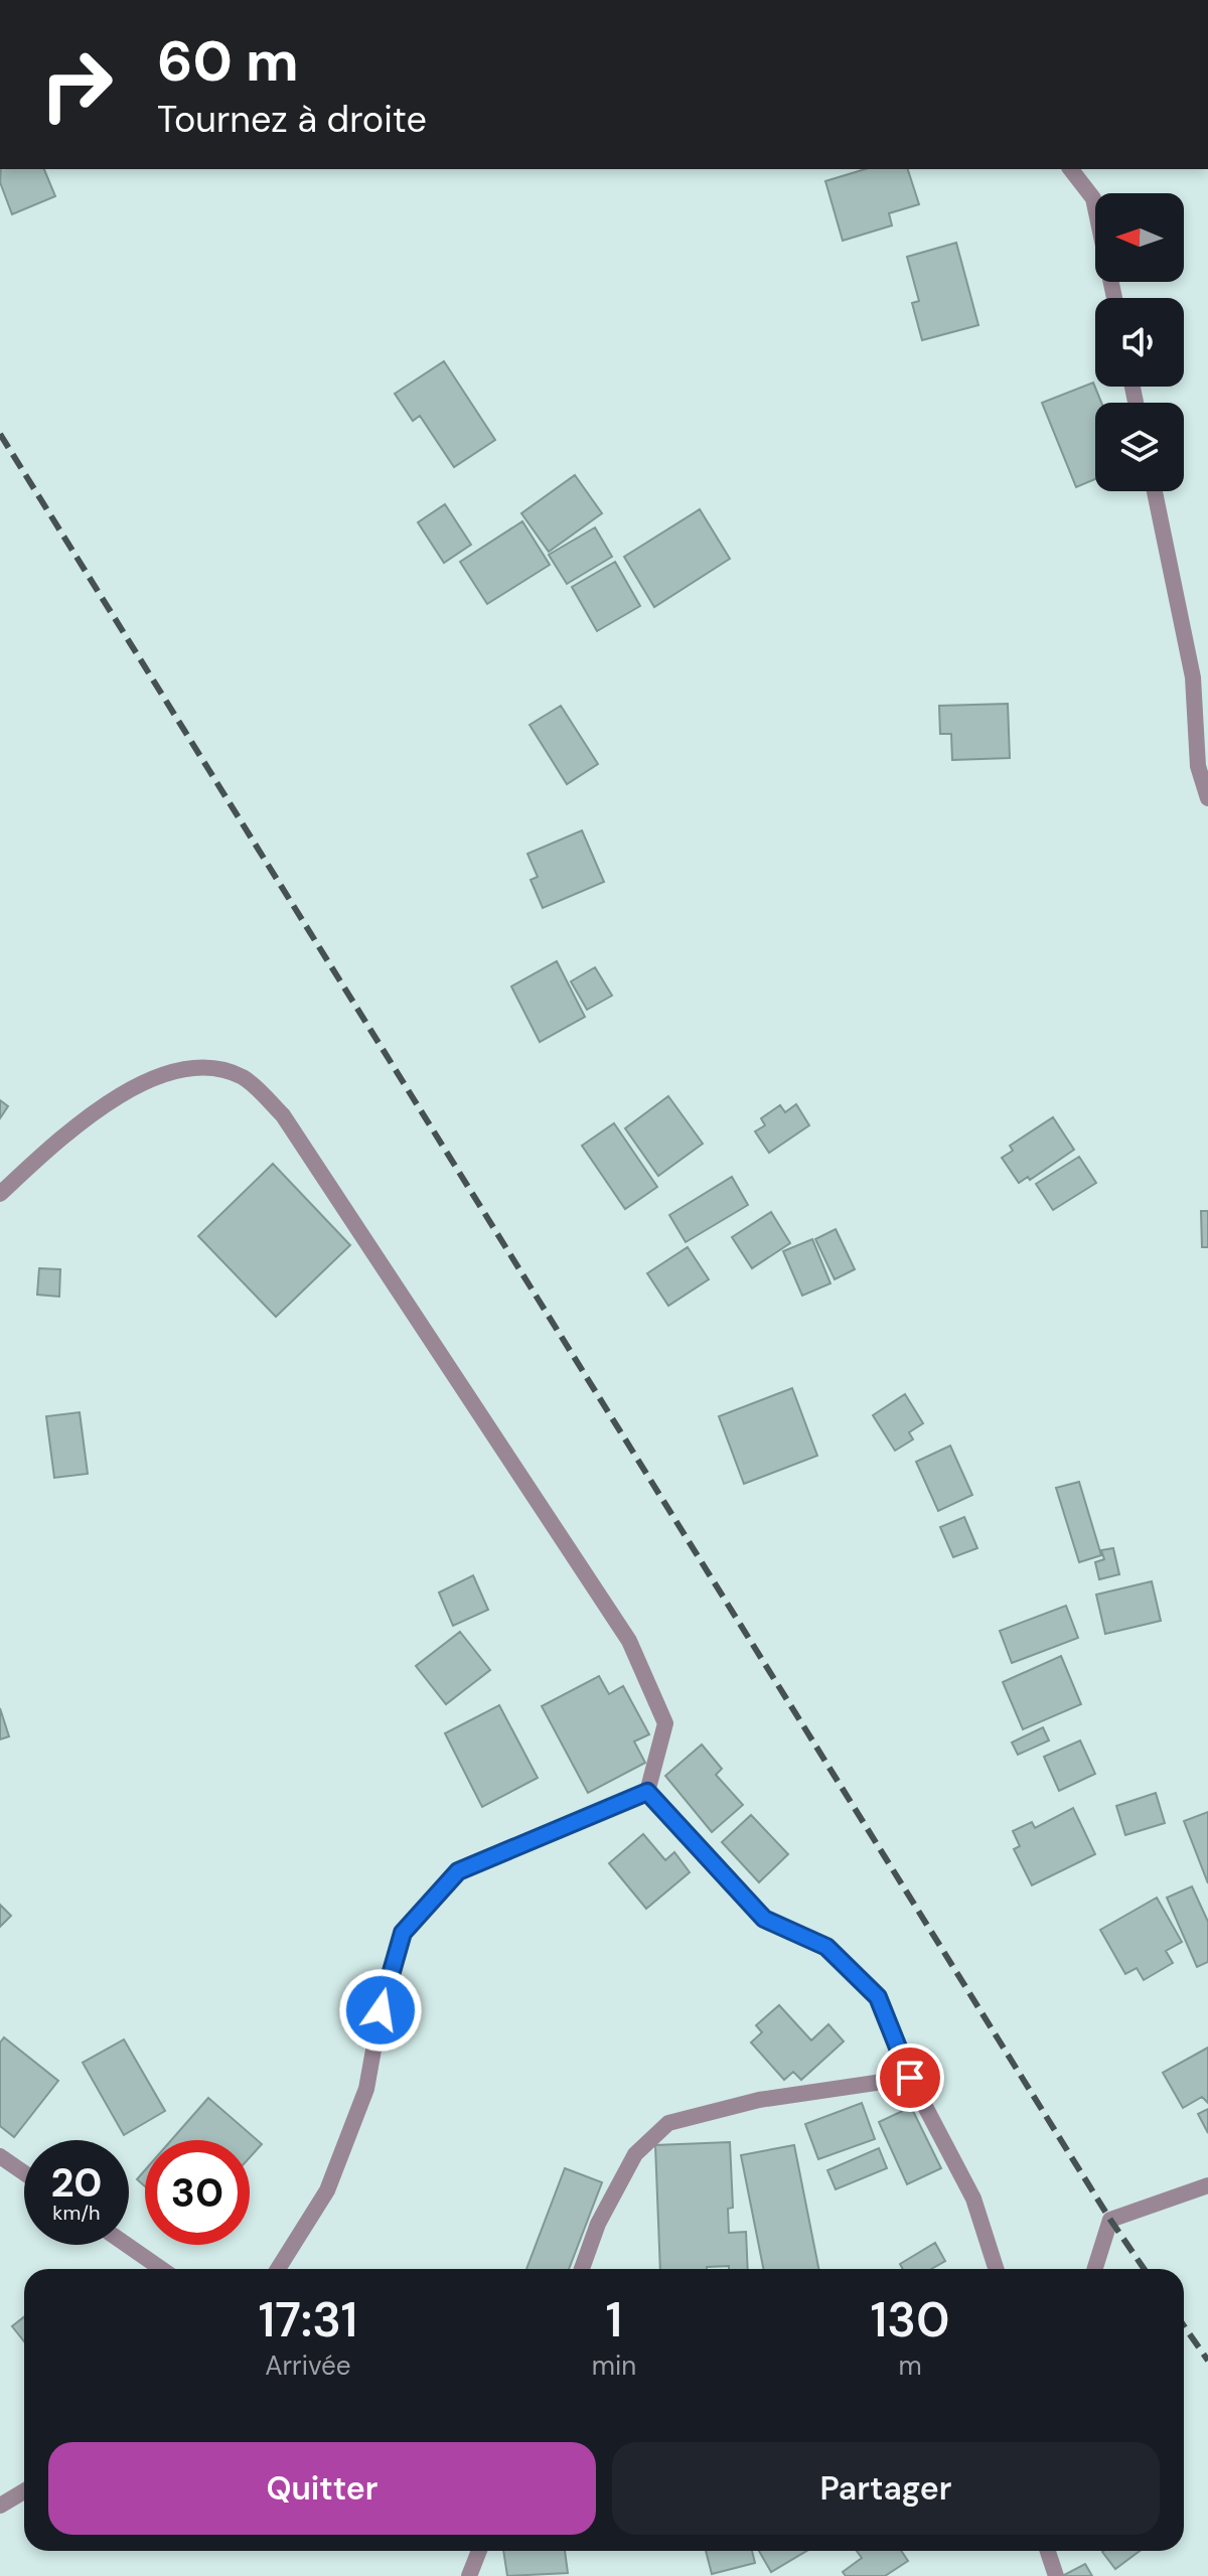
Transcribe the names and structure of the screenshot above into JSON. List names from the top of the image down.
{
  "north": "left",
  "page": {
    "turn": ["60 m", "Tournez à droite"],
    "speed": "20 km/h",
    "limit": "30",
    "eta": [
      "17:31",
      "Arrivée",
      "1",
      "min",
      "130",
      "m"
    ],
    "buttons": ["Quitter", "Partager"]
  }
}
